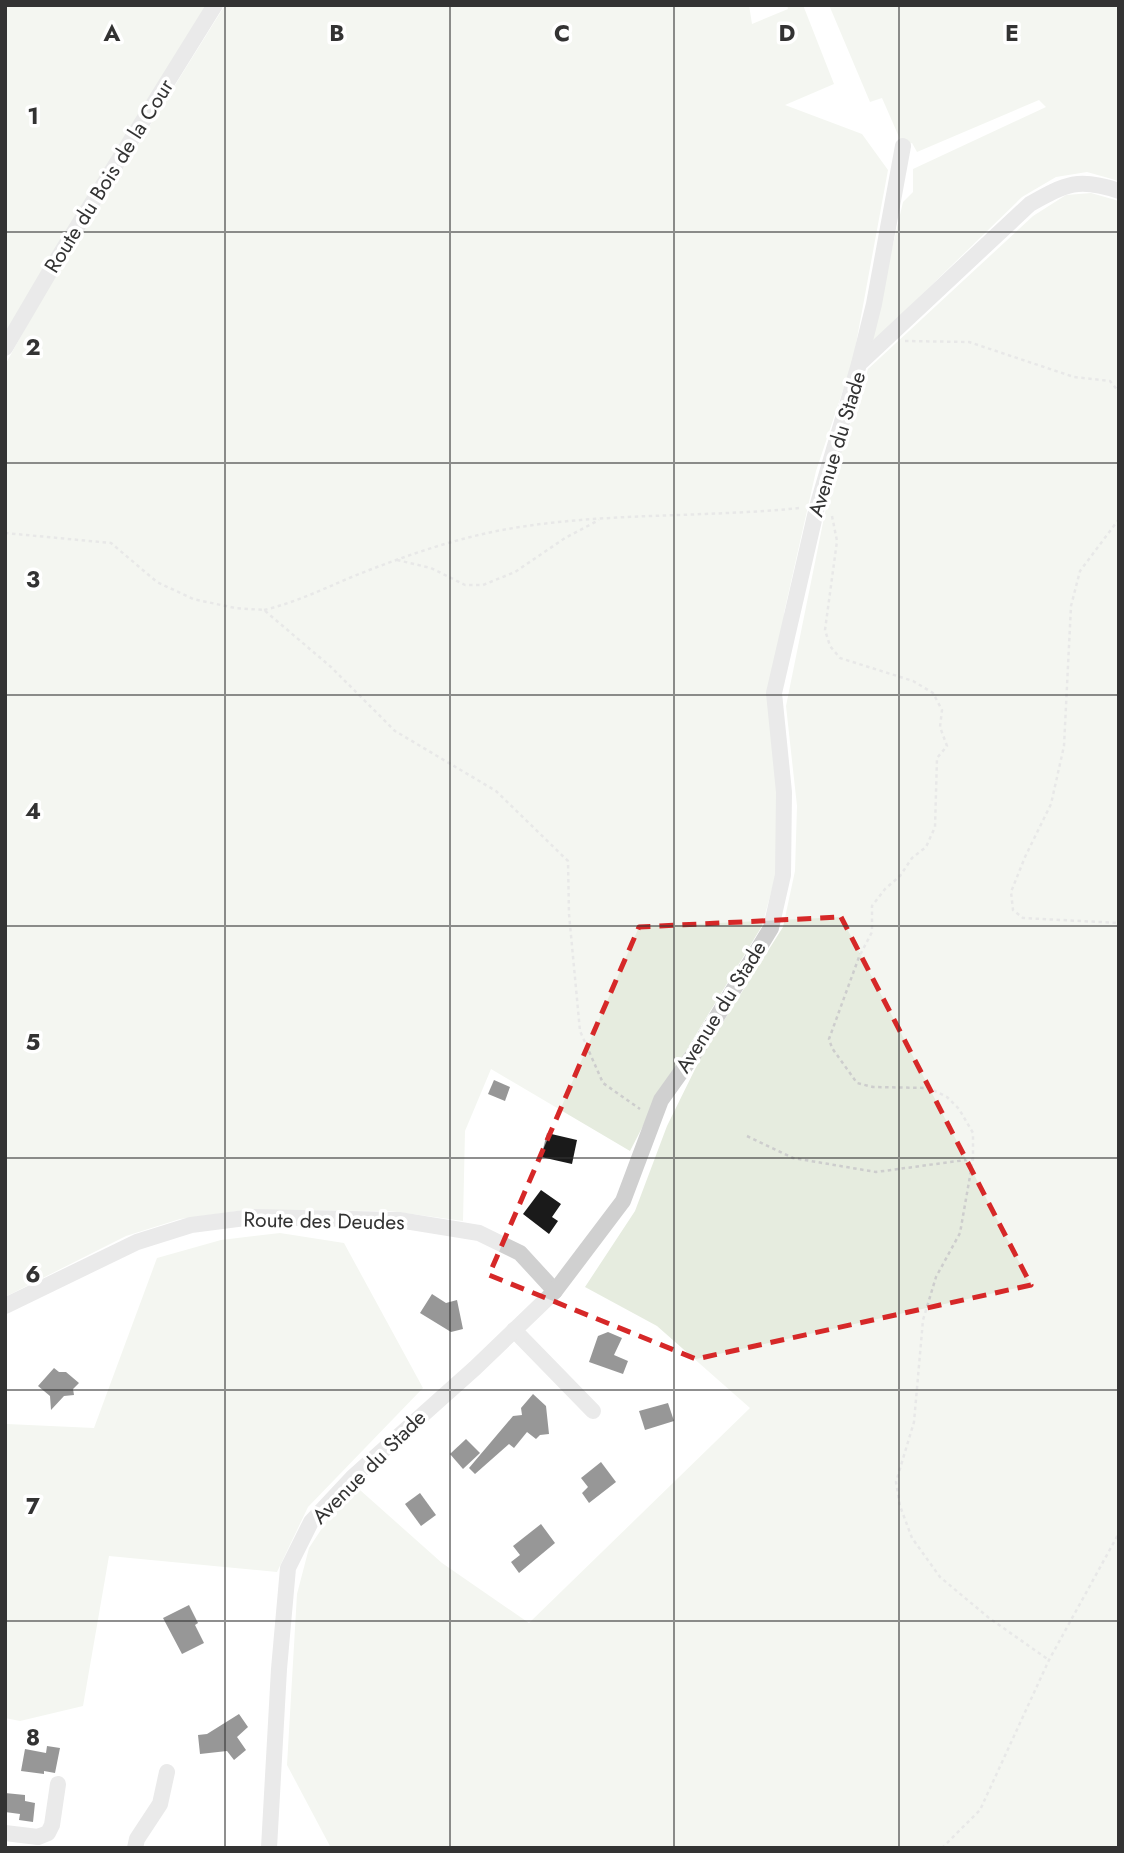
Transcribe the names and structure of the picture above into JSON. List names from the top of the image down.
{
  "streets": {
    "street": ["Route du Bois de la Cour", "Avenue du Stade", "Route des Deudes"]
  },
  "crossings": [
    ["Avenue du Stade", "Route des Deudes"]
  ],
  "grid": {
    "columns": [
      "A",
      "B",
      "C",
      "D",
      "E"
    ],
    "rows": [
      "1",
      "2",
      "3",
      "4",
      "5",
      "6",
      "7",
      "8"
    ]
  }
}
